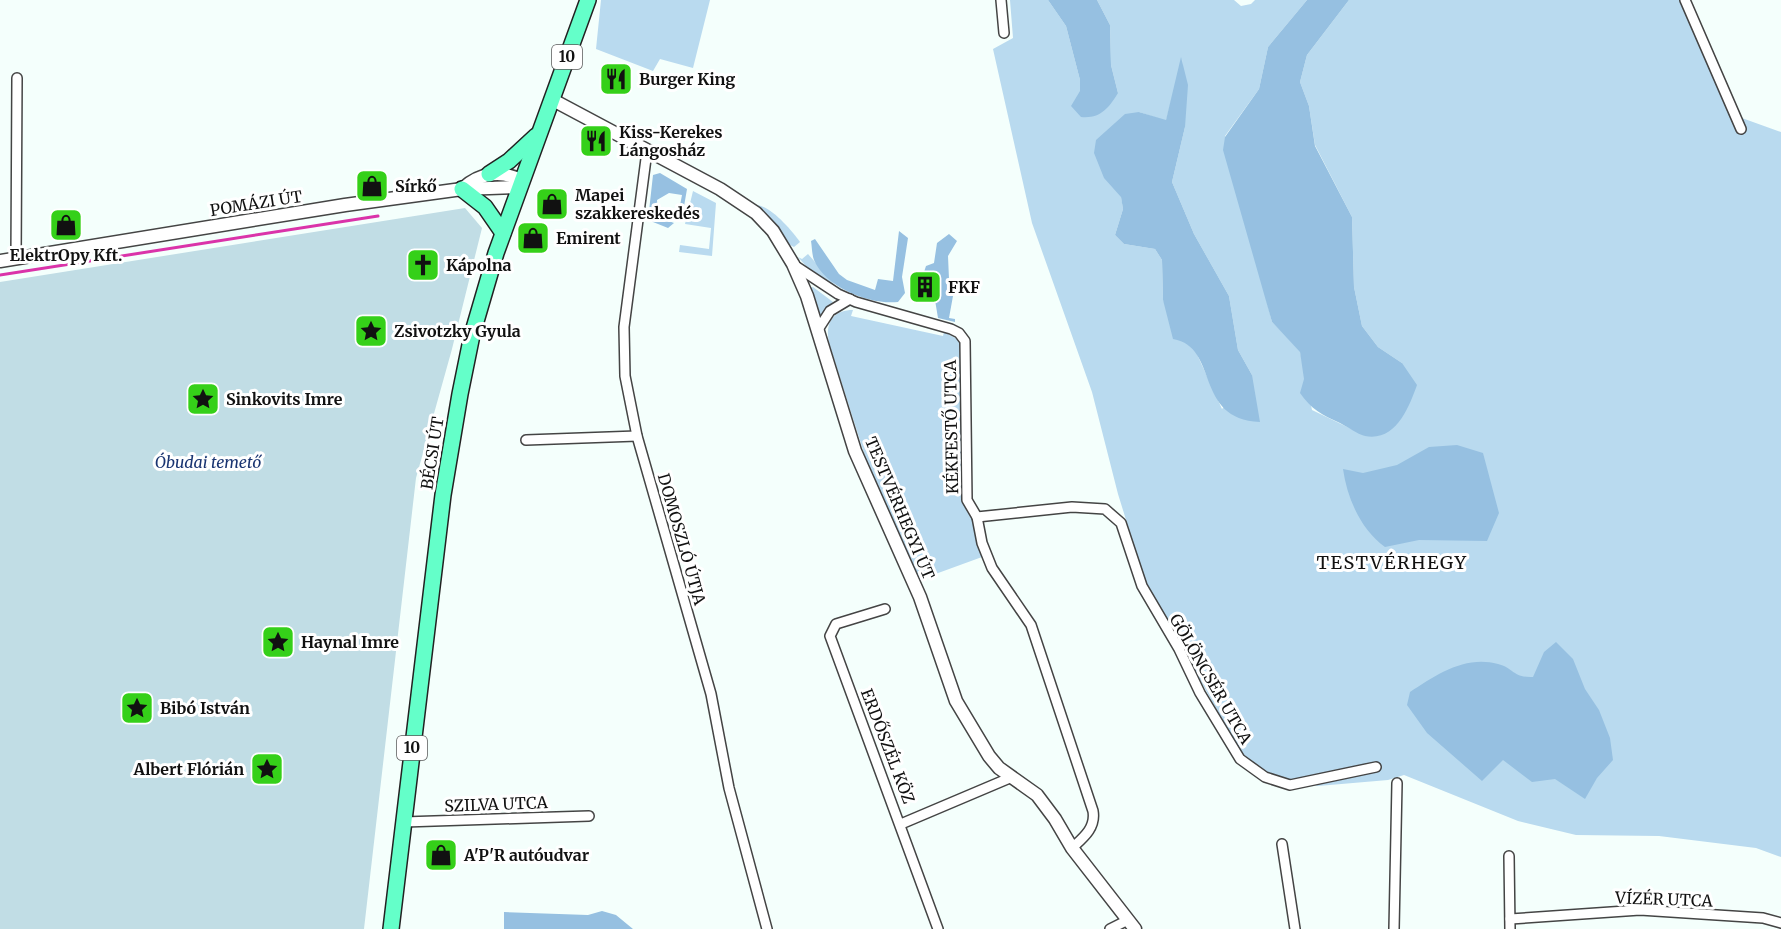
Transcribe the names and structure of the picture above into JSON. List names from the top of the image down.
{
  "streets": {
    "main road": ["10", "BÉCSI ÚT"],
    "street": [
      "POMÁZI ÚT",
      "KÉKFESTŐ UTCA",
      "TESTVÉRHEGYI ÚT",
      "DOMOSZLÓ ÚTJA",
      "GÖLÖNCSÉR UTCA",
      "ERDŐSZÉL KÖZ",
      "SZILVA UTCA",
      "VÍZÉR UTCA"
    ]
  },
  "crossings": [
    ["POMÁZI ÚT", "BÉCSI ÚT"],
    ["KÉKFESTŐ UTCA", "TESTVÉRHEGYI ÚT"],
    ["KÉKFESTŐ UTCA", "GÖLÖNCSÉR UTCA"],
    ["BÉCSI ÚT", "TESTVÉRHEGYI ÚT"],
    ["BÉCSI ÚT", "SZILVA UTCA"],
    ["TESTVÉRHEGYI ÚT", "DOMOSZLÓ ÚTJA"]
  ],
  "districts": ["TESTVÉRHEGY"],
  "parks": ["Óbudai temető"],
  "places": {
    "restaurant": ["Burger King", "Kiss-Kerekes Lángosház"],
    "shop": [
      "Sírkő",
      "Mapei szakkereskedés",
      "ElektrOpy Kft.",
      "Emirent",
      "A'P'R autóudvar"
    ],
    "church": ["Kápolna"],
    "building": ["FKF"],
    "place": [
      "Zsivotzky Gyula",
      "Sinkovits Imre",
      "Haynal Imre",
      "Bibó István",
      "Albert Flórián"
    ]
  }
}
